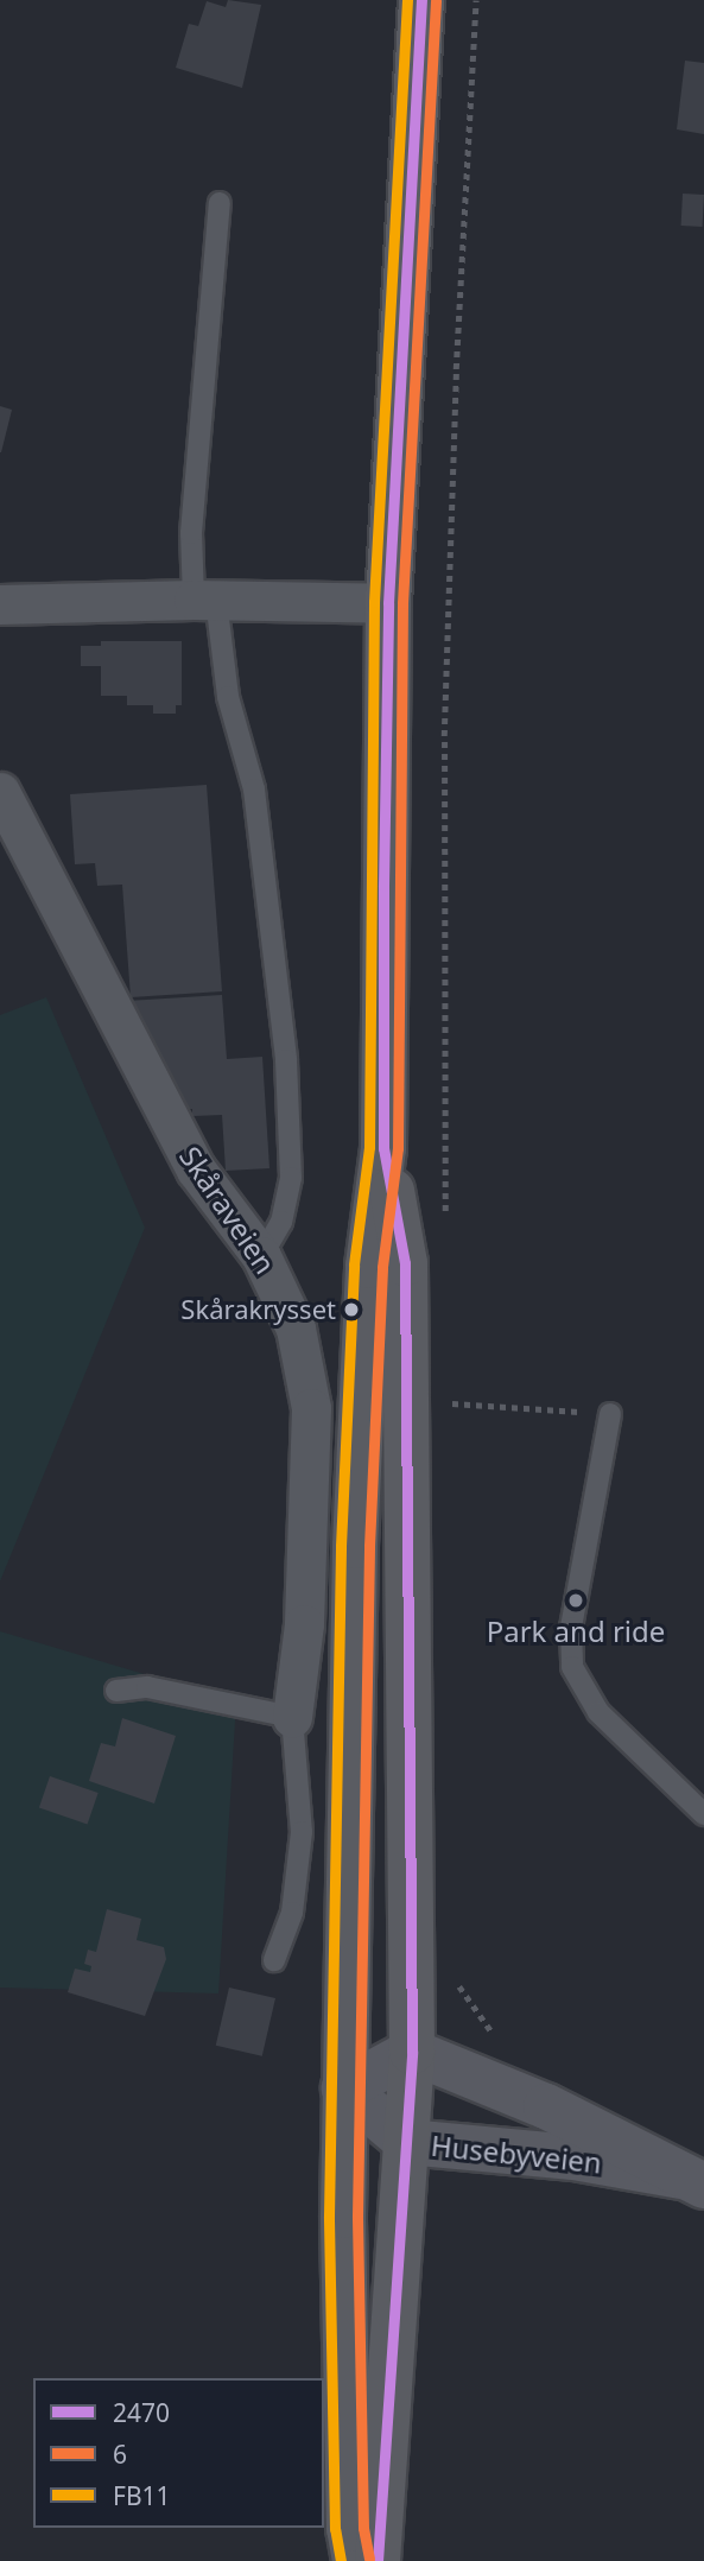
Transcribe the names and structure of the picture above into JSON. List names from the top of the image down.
{
  "streets": {
    "main road": ["Husebyveien"],
    "street": ["Skåraveien"]
  },
  "places": ["Skårakrysset", "Park and ride"],
  "lines": ["transit line 2470", "transit line FB11", "transit line 6"],
  "legend": ["2470", "6", "FB11"]
}
